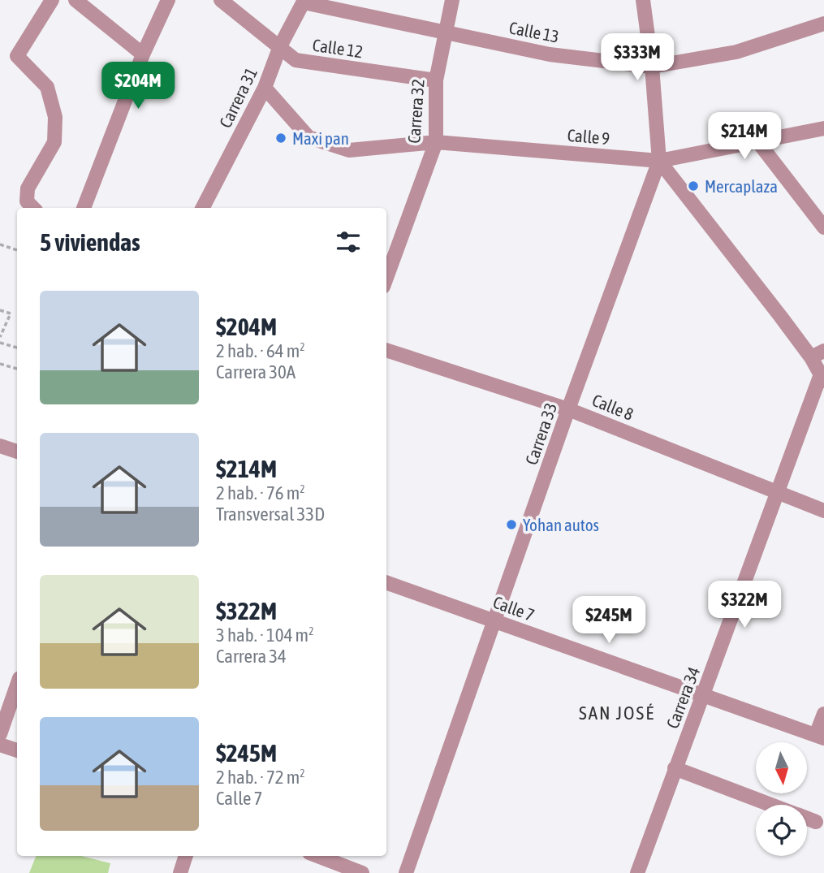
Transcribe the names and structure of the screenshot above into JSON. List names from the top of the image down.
{
  "streets": {
    "street": [
      "Calle 13",
      "Calle 12",
      "Carrera 31",
      "Carrera 32",
      "Calle 9",
      "Calle 8",
      "Carrera 33",
      "Calle 7",
      "Carrera 34"
    ]
  },
  "crossings": [
    ["Calle 13", "Carrera 31"],
    ["Calle 13", "Carrera 32"],
    ["Calle 13", "Carrera 33"],
    ["Calle 12", "Carrera 31"],
    ["Calle 12", "Carrera 32"],
    ["Carrera 31", "Calle 9"],
    ["Carrera 32", "Calle 9"],
    ["Calle 9", "Carrera 33"],
    ["Calle 8", "Carrera 33"],
    ["Calle 8", "Carrera 34"],
    ["Carrera 33", "Calle 7"],
    ["Calle 7", "Carrera 34"]
  ],
  "districts": ["SAN JOSÉ"],
  "places": ["Maxi pan", "Mercaplaza", "Yohan autos"],
  "north": "bottom",
  "page": {
    "price": [
      "$333M",
      "$204M",
      "$214M",
      "$322M",
      "$245M"
    ],
    "heading": "5 viviendas",
    "list": [
      {
        "name": "$204M",
        "note": "2 hab. · 64 m² · Carrera 30A"
      },
      {
        "name": "$214M",
        "note": "2 hab. · 76 m² · Transversal 33D"
      },
      {
        "name": "$322M",
        "note": "3 hab. · 104 m² · Carrera 34"
      },
      {
        "name": "$245M",
        "note": "2 hab. · 72 m² · Calle 7"
      }
    ]
  }
}
